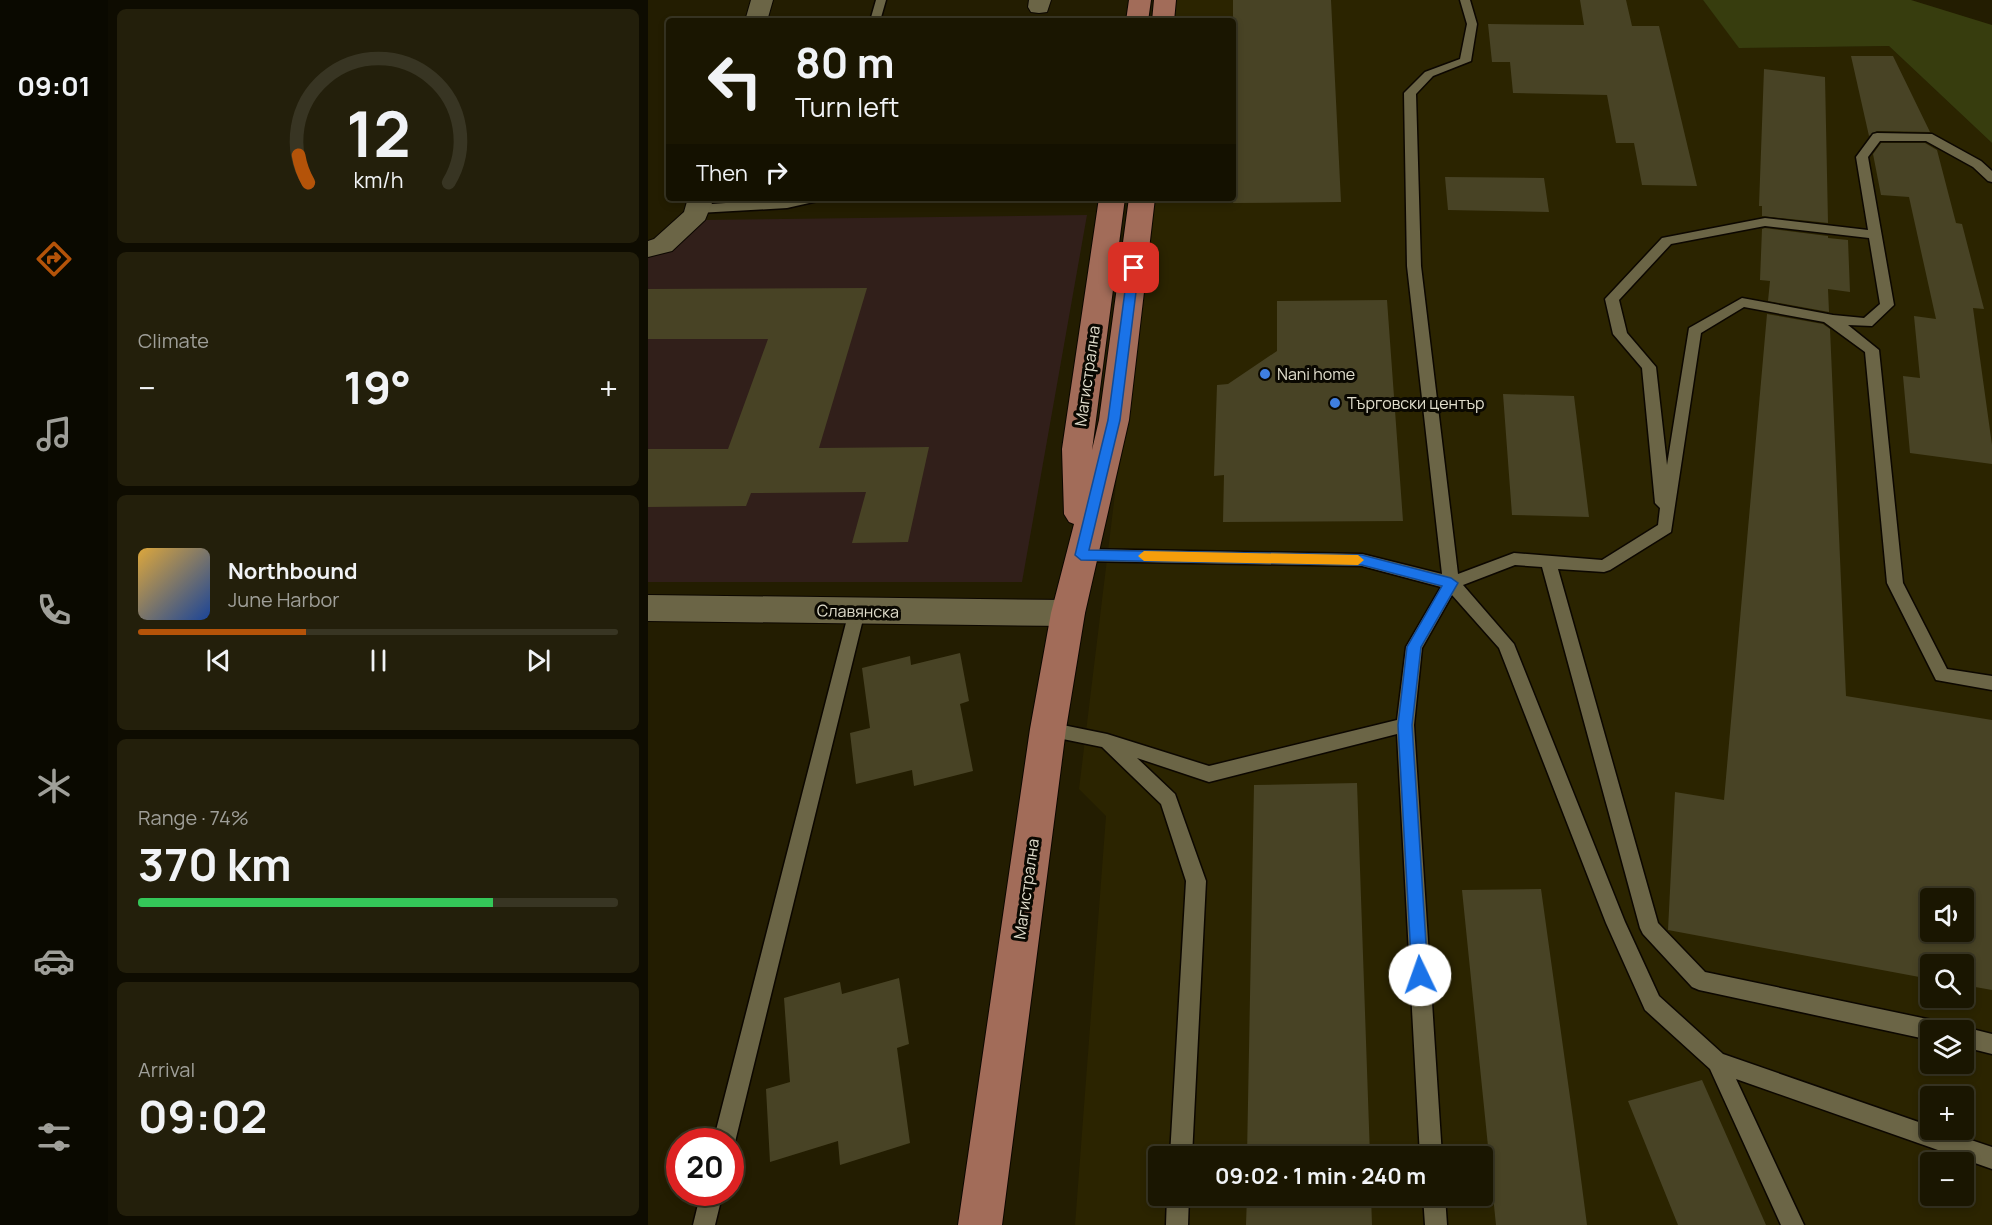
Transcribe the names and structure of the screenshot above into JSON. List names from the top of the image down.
{
  "streets": {
    "main road": ["Магистрална"],
    "street": ["Славянска"]
  },
  "crossings": [
    ["Магистрална", "Славянска"]
  ],
  "places": ["Nani home", "Търговски център"],
  "page": {
    "tabs": "09:01",
    "turn": ["80 m", "Turn left"],
    "then": "Then",
    "tile": [
      "Climate",
      ["Range · 74%", "370 km"],
      ["Arrival", "09:02"]
    ],
    "heat": ["−", "19°", "+"],
    "song": ["Northbound", "June Harbor"],
    "map_buttons": ["+", "−"],
    "limit": "20",
    "trip": "09:02 · 1 min · 240 m",
    "gauge": ["12", "km/h"]
  }
}
